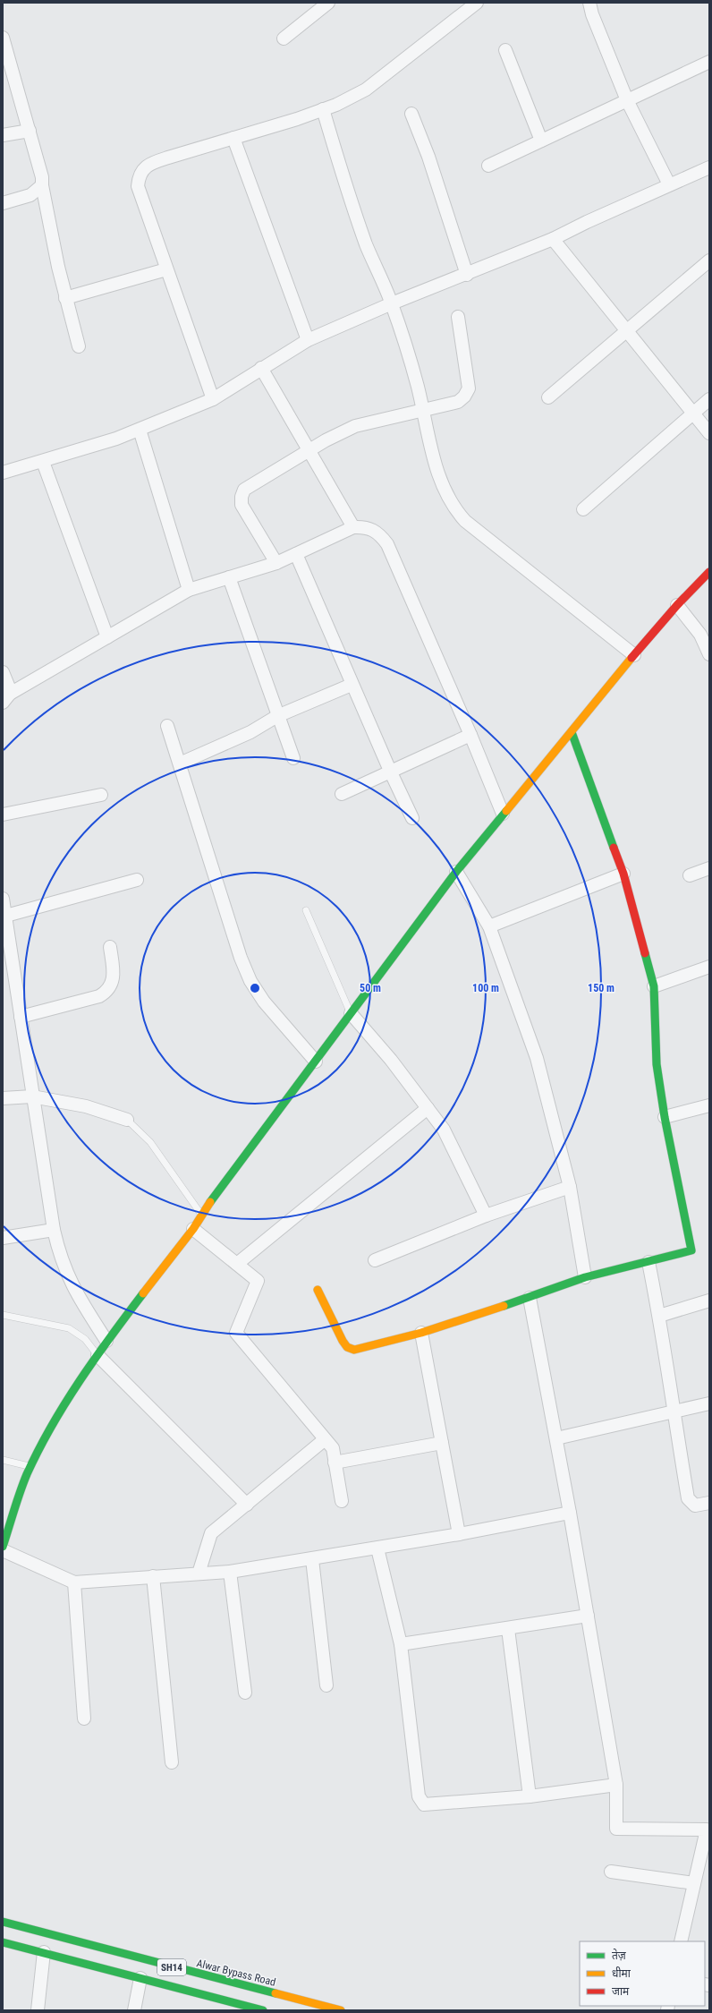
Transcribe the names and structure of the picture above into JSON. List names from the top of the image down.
{
  "streets": {
    "street": ["SH14", "Alwar Bypass Road"]
  },
  "legend": ["तेज़", "धीमा", "जाम"],
  "rings": ["50 m", "100 m", "150 m"]
}
